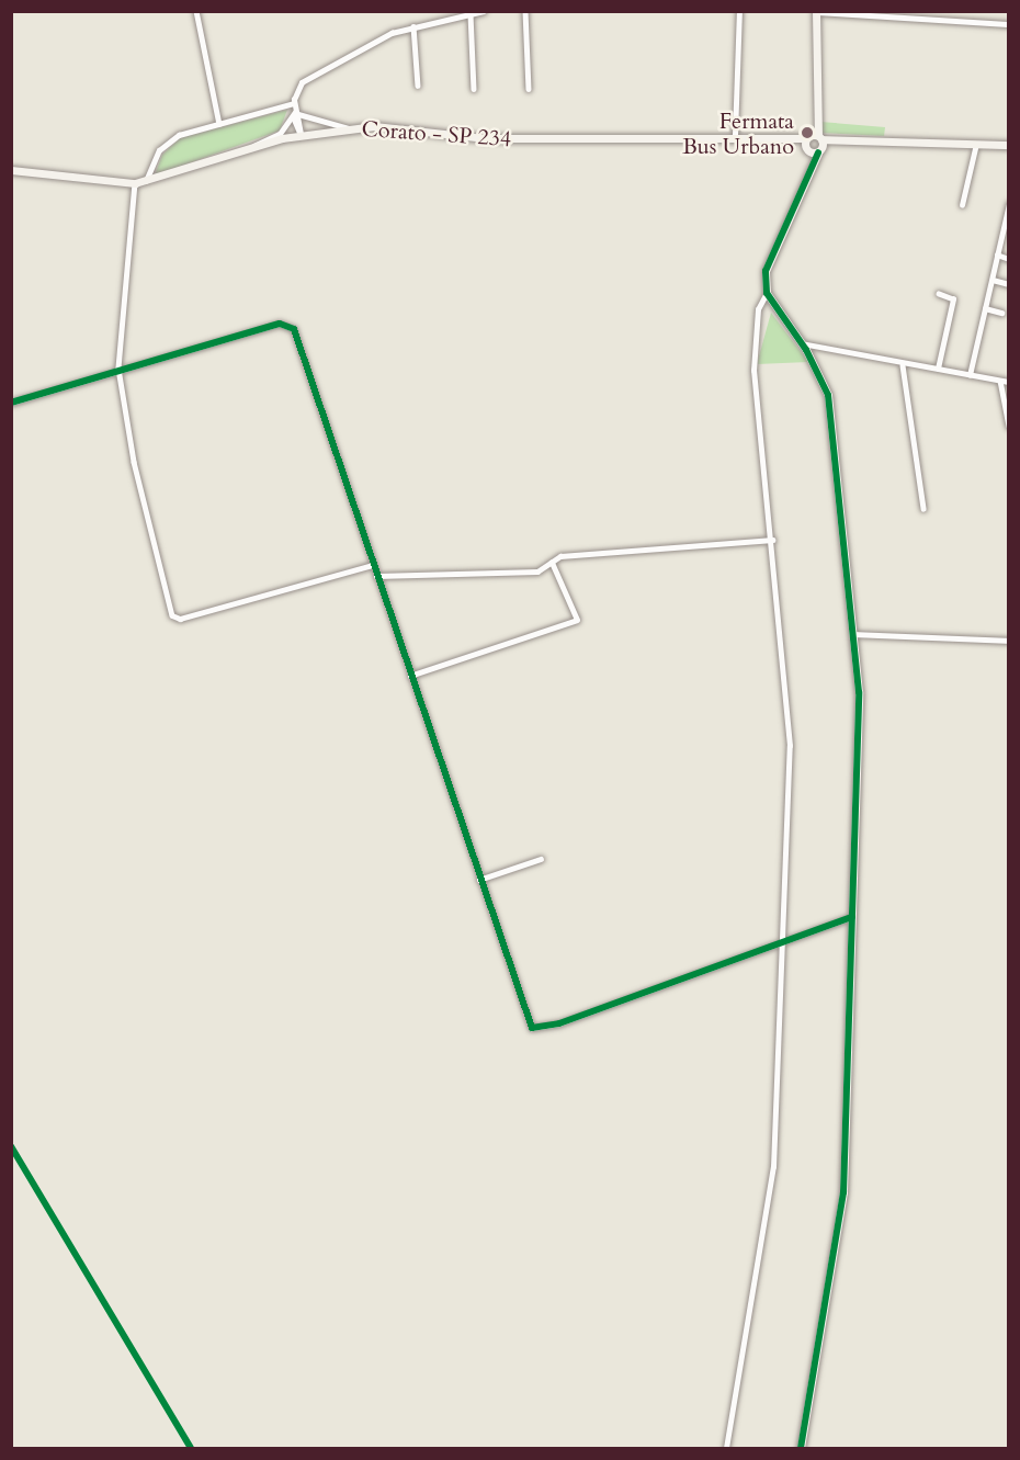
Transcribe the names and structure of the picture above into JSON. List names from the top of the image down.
{
  "streets": {
    "street": ["Corato - SP 234"]
  },
  "places": ["Fermata Bus Urbano"]
}
